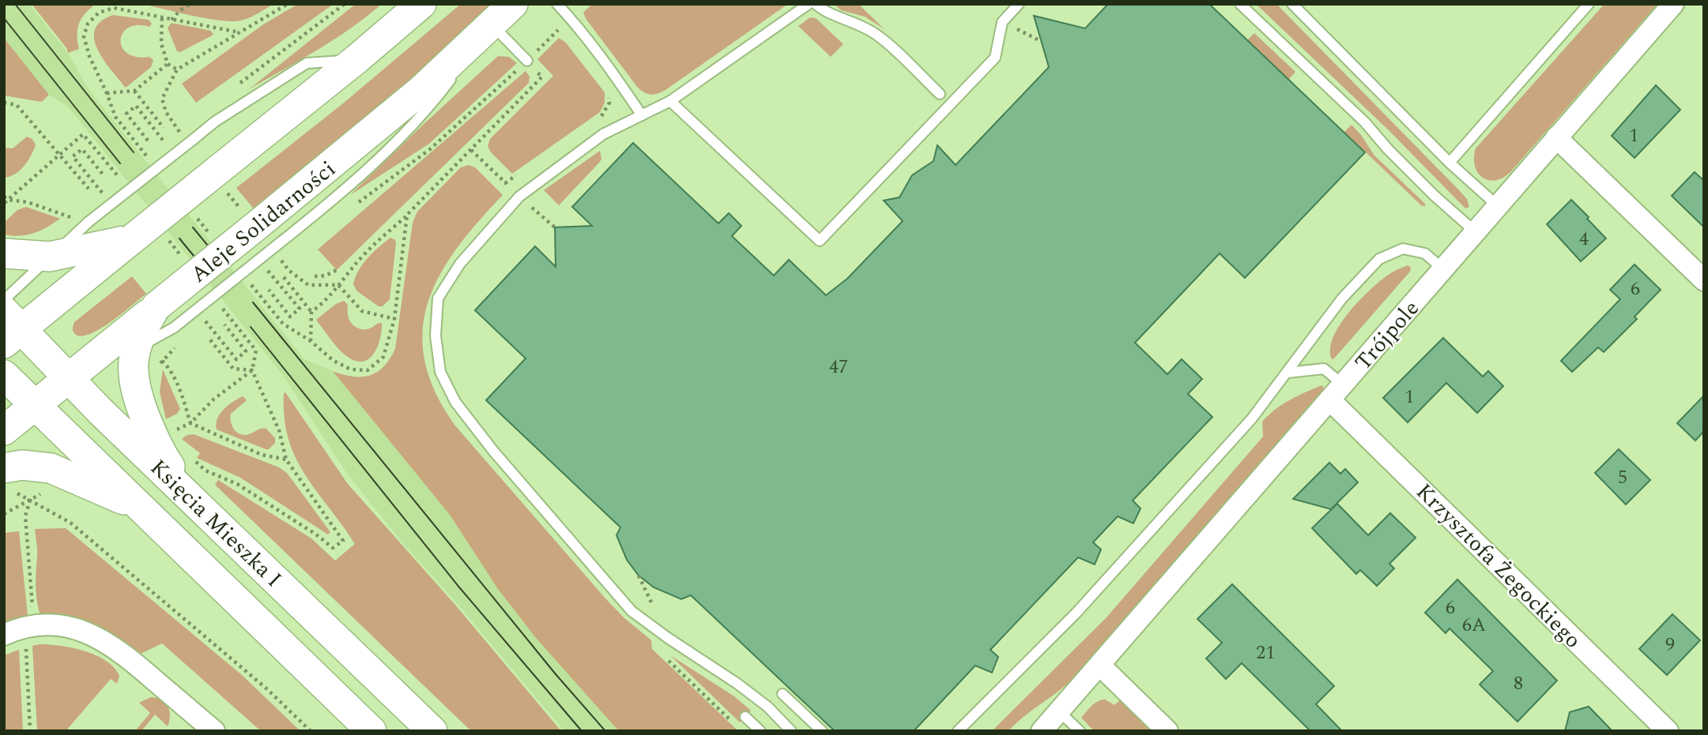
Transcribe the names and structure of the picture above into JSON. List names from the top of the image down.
{
  "streets": {
    "street": [
      "Aleje Solidarności",
      "Trójpole",
      "Księcia Mieszka I",
      "Krzysztofa Żegockiego"
    ]
  },
  "crossings": [
    ["Aleje Solidarności", "Księcia Mieszka I"],
    ["Trójpole", "Krzysztofa Żegockiego"]
  ],
  "house_numbers": [
    "1",
    "4",
    "6",
    "47",
    "1",
    "5",
    "6",
    "6A",
    "9",
    "21",
    "8"
  ]
}
